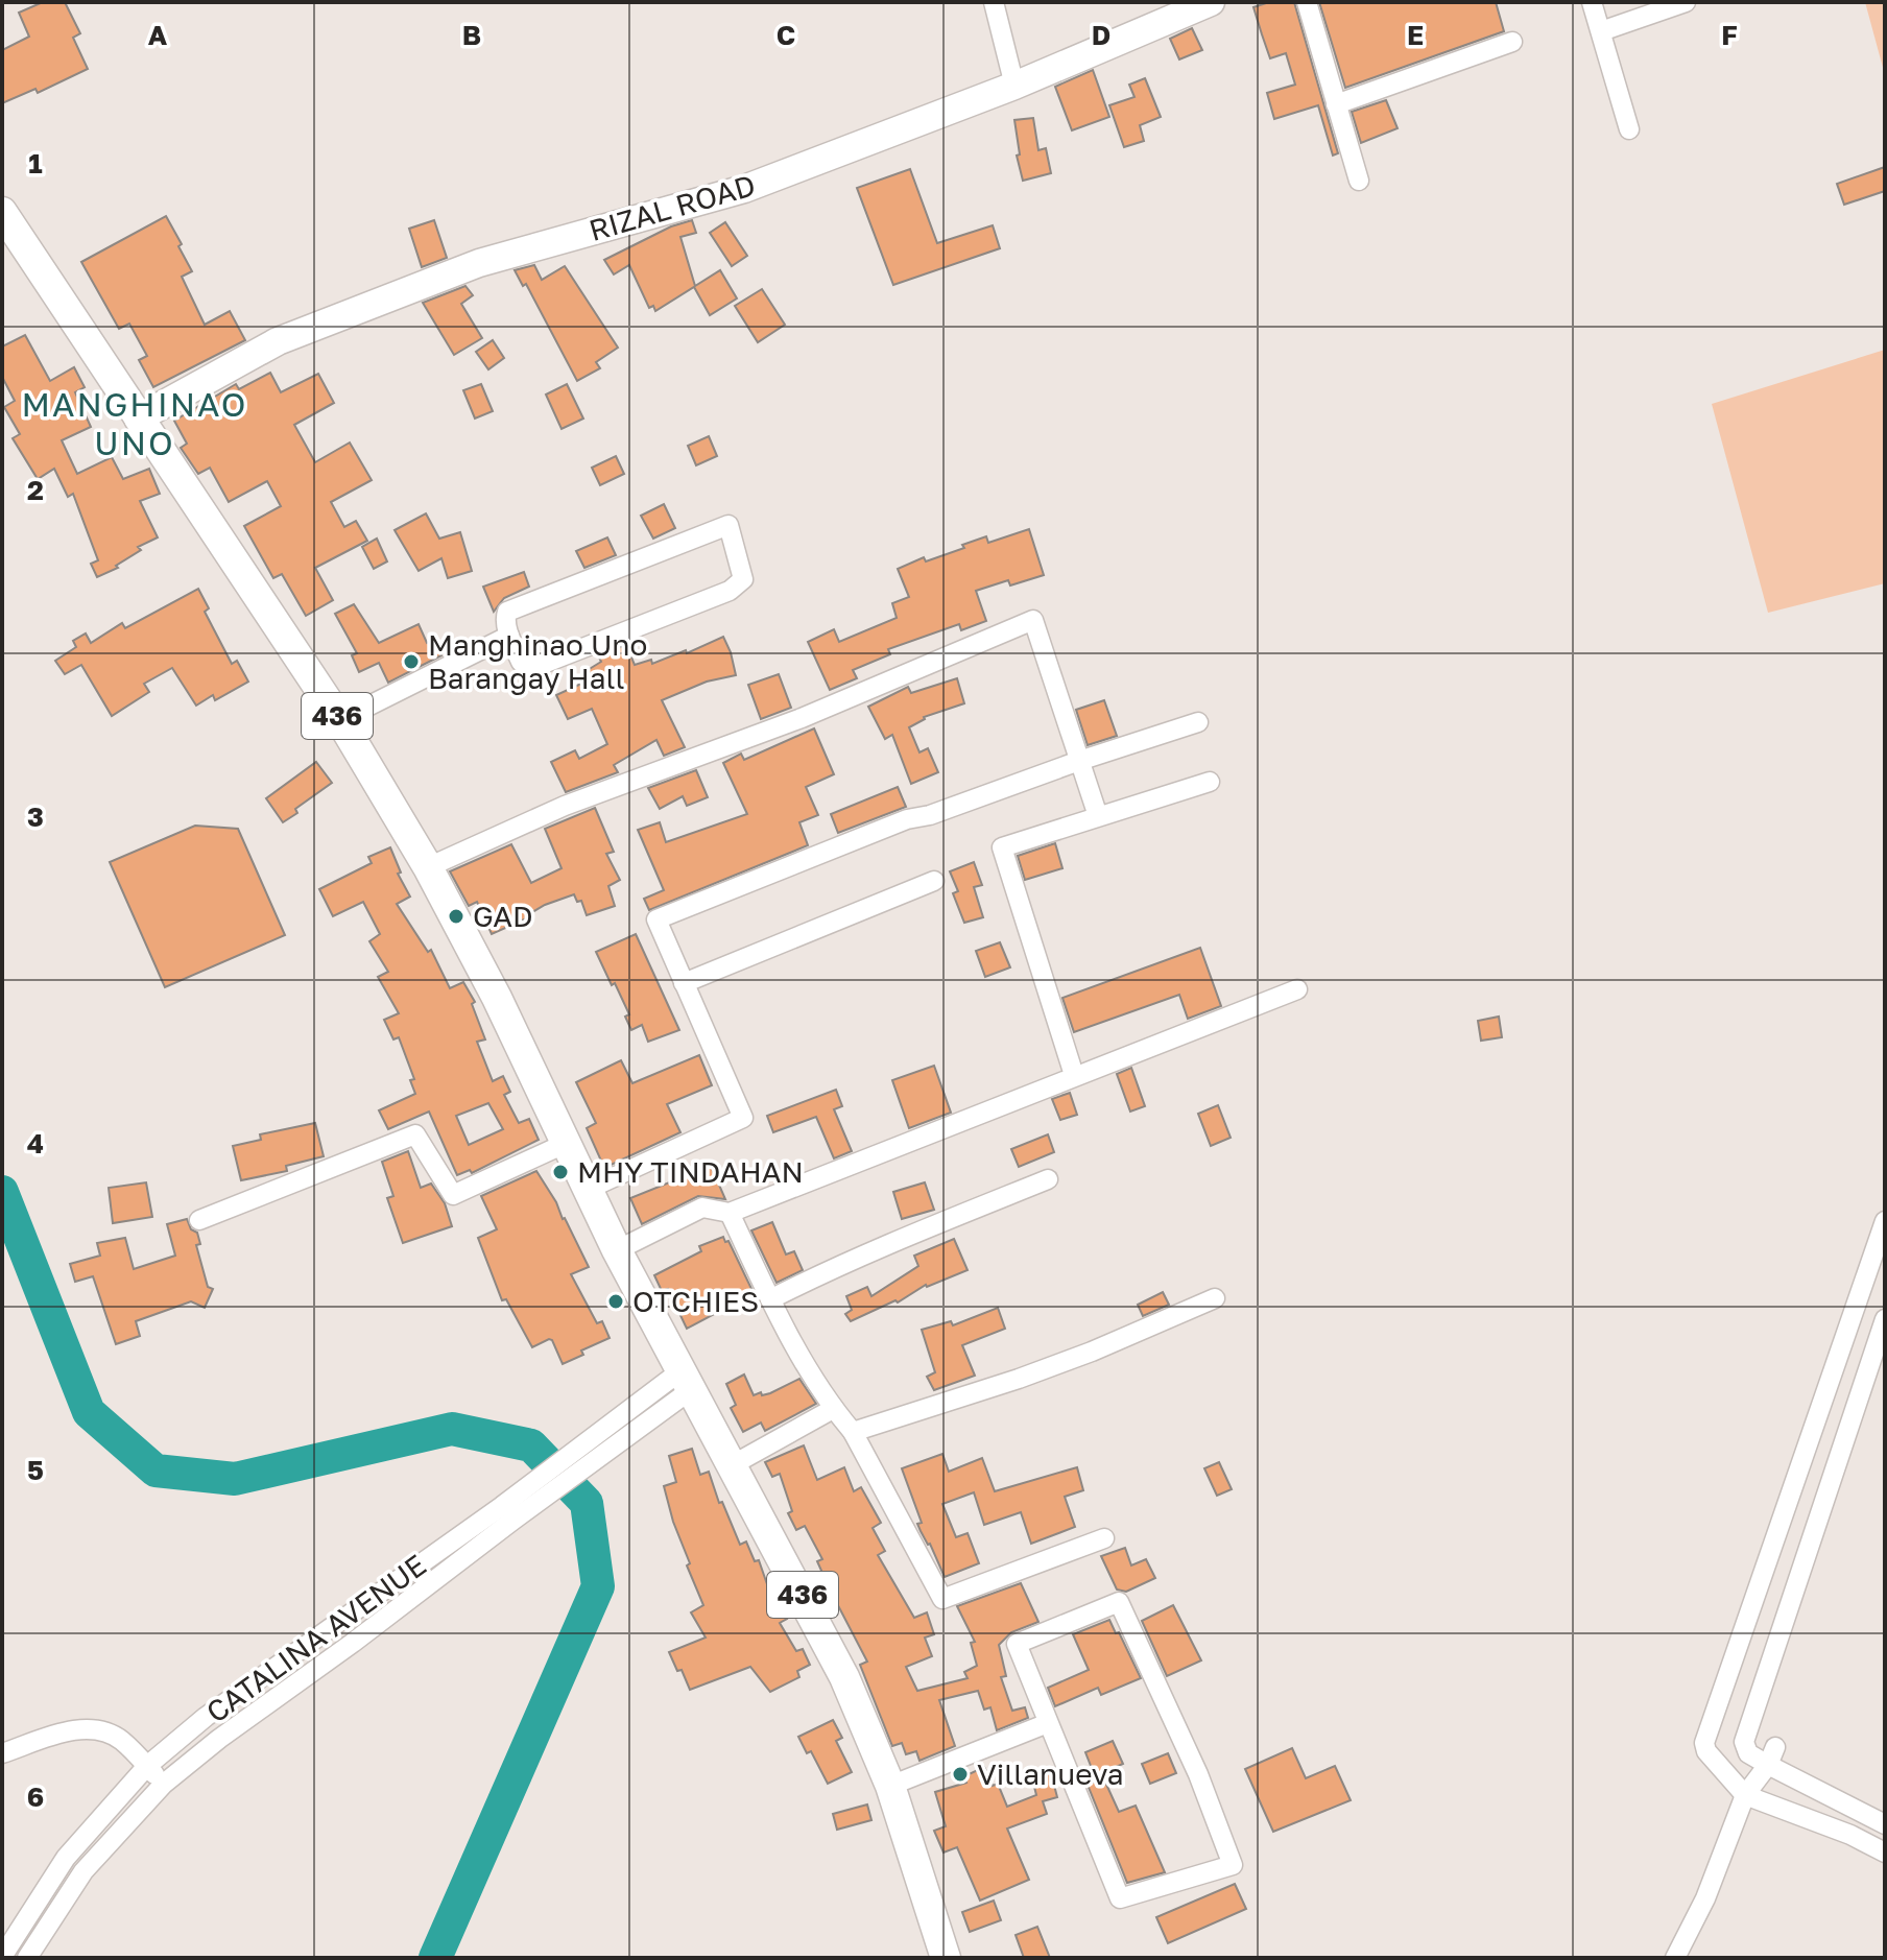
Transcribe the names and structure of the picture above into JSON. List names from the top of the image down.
{
  "streets": {
    "main road": ["436"],
    "street": ["RIZAL ROAD", "CATALINA AVENUE"]
  },
  "crossings": [
    ["RIZAL ROAD", "436"],
    ["436", "CATALINA AVENUE"]
  ],
  "districts": ["MANGHINAO UNO"],
  "places": [
    "Manghinao Uno Barangay Hall",
    "GAD",
    "MHY TINDAHAN",
    "OTCHIES",
    "Villanueva"
  ],
  "grid": {
    "columns": [
      "A",
      "B",
      "C",
      "D",
      "E",
      "F"
    ],
    "rows": [
      "1",
      "2",
      "3",
      "4",
      "5",
      "6"
    ]
  }
}
